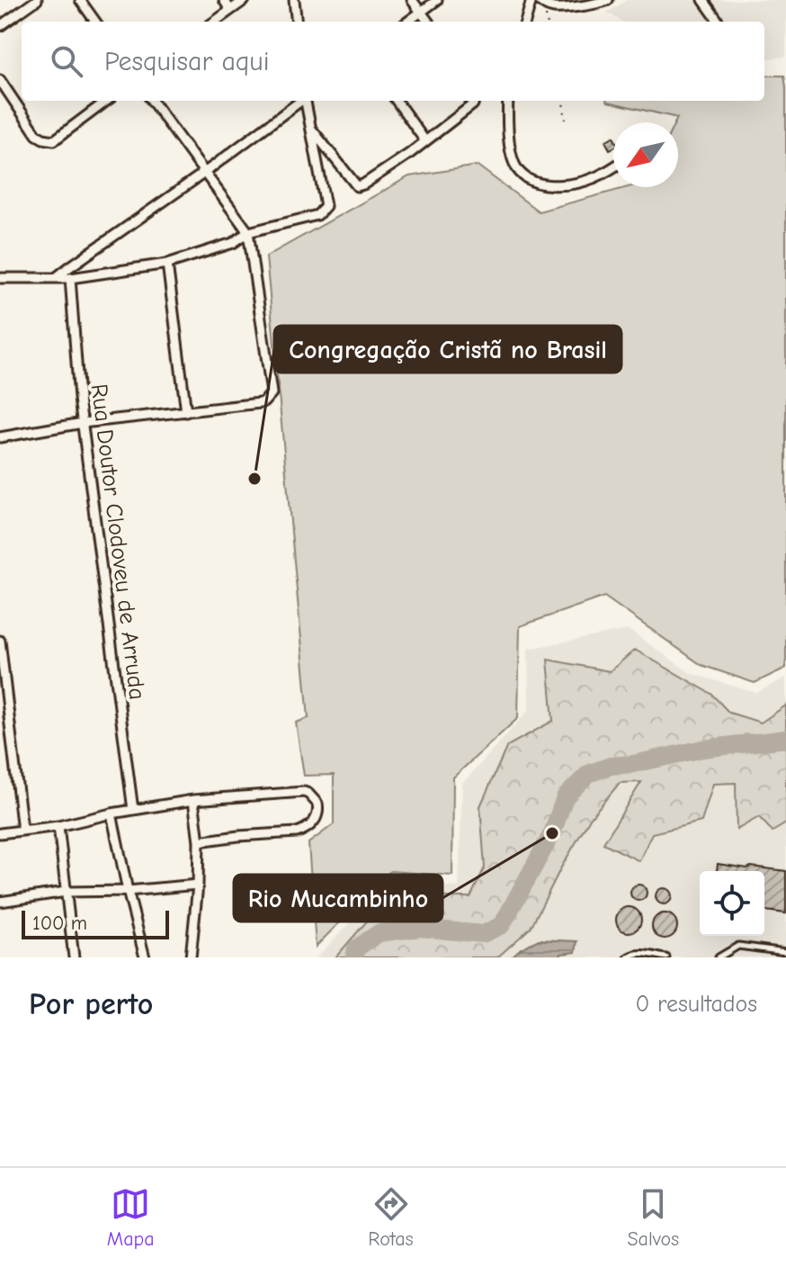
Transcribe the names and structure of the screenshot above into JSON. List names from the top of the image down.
{
  "streets": {
    "street": ["Rua Doutor Clodoveu de Arruda"]
  },
  "places": ["Congregação Cristã no Brasil", "Rio Mucambinho"],
  "scale_bar": "100 m",
  "north": "bottom left",
  "page": {
    "search": "Pesquisar aqui",
    "scale": "100 m",
    "heading": ["Por perto", "0 resultados"],
    "nav": ["Mapa", "Rotas", "Salvos"]
  }
}
